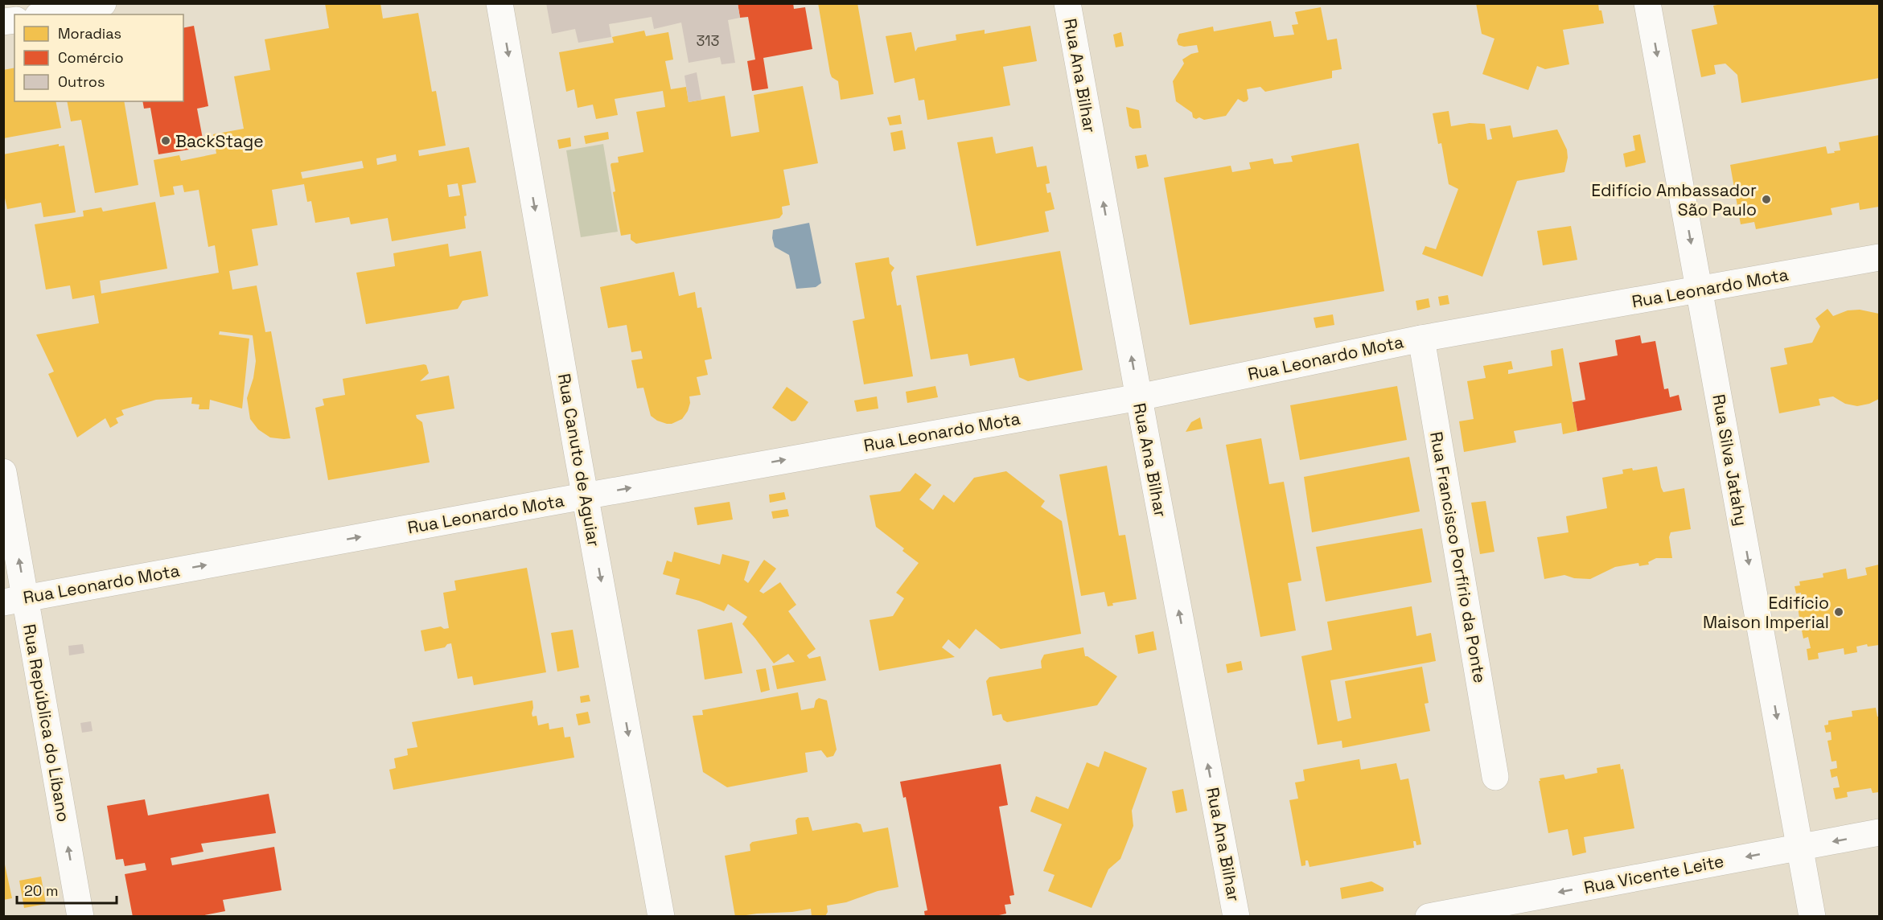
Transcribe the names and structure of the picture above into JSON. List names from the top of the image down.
{
  "streets": {
    "street": [
      "Rua Ana Bilhar",
      "Rua Leonardo Mota",
      "Rua Canuto de Aguiar",
      "Rua Silva Jatahy",
      "Rua Francisco Porfírio da Ponte",
      "Rua República do Líbano",
      "Rua Vicente Leite"
    ]
  },
  "crossings": [
    ["Rua Ana Bilhar", "Rua Leonardo Mota"],
    ["Rua Leonardo Mota", "Rua Canuto de Aguiar"],
    ["Rua Leonardo Mota", "Rua Silva Jatahy"],
    ["Rua Leonardo Mota", "Rua Francisco Porfírio da Ponte"],
    ["Rua Leonardo Mota", "Rua República do Líbano"],
    ["Rua Silva Jatahy", "Rua Vicente Leite"]
  ],
  "one_way": [
    "Rua Ana Bilhar",
    "Rua Leonardo Mota",
    "Rua Canuto de Aguiar",
    "Rua Silva Jatahy",
    "Rua República do Líbano",
    "Rua Vicente Leite"
  ],
  "places": ["BackStage", "Edifício Ambassador São Paulo", "Edifício Maison Imperial"],
  "house_numbers": ["313"],
  "legend": ["Moradias", "Comércio", "Outros"],
  "scale_bar": "20 m"
}
